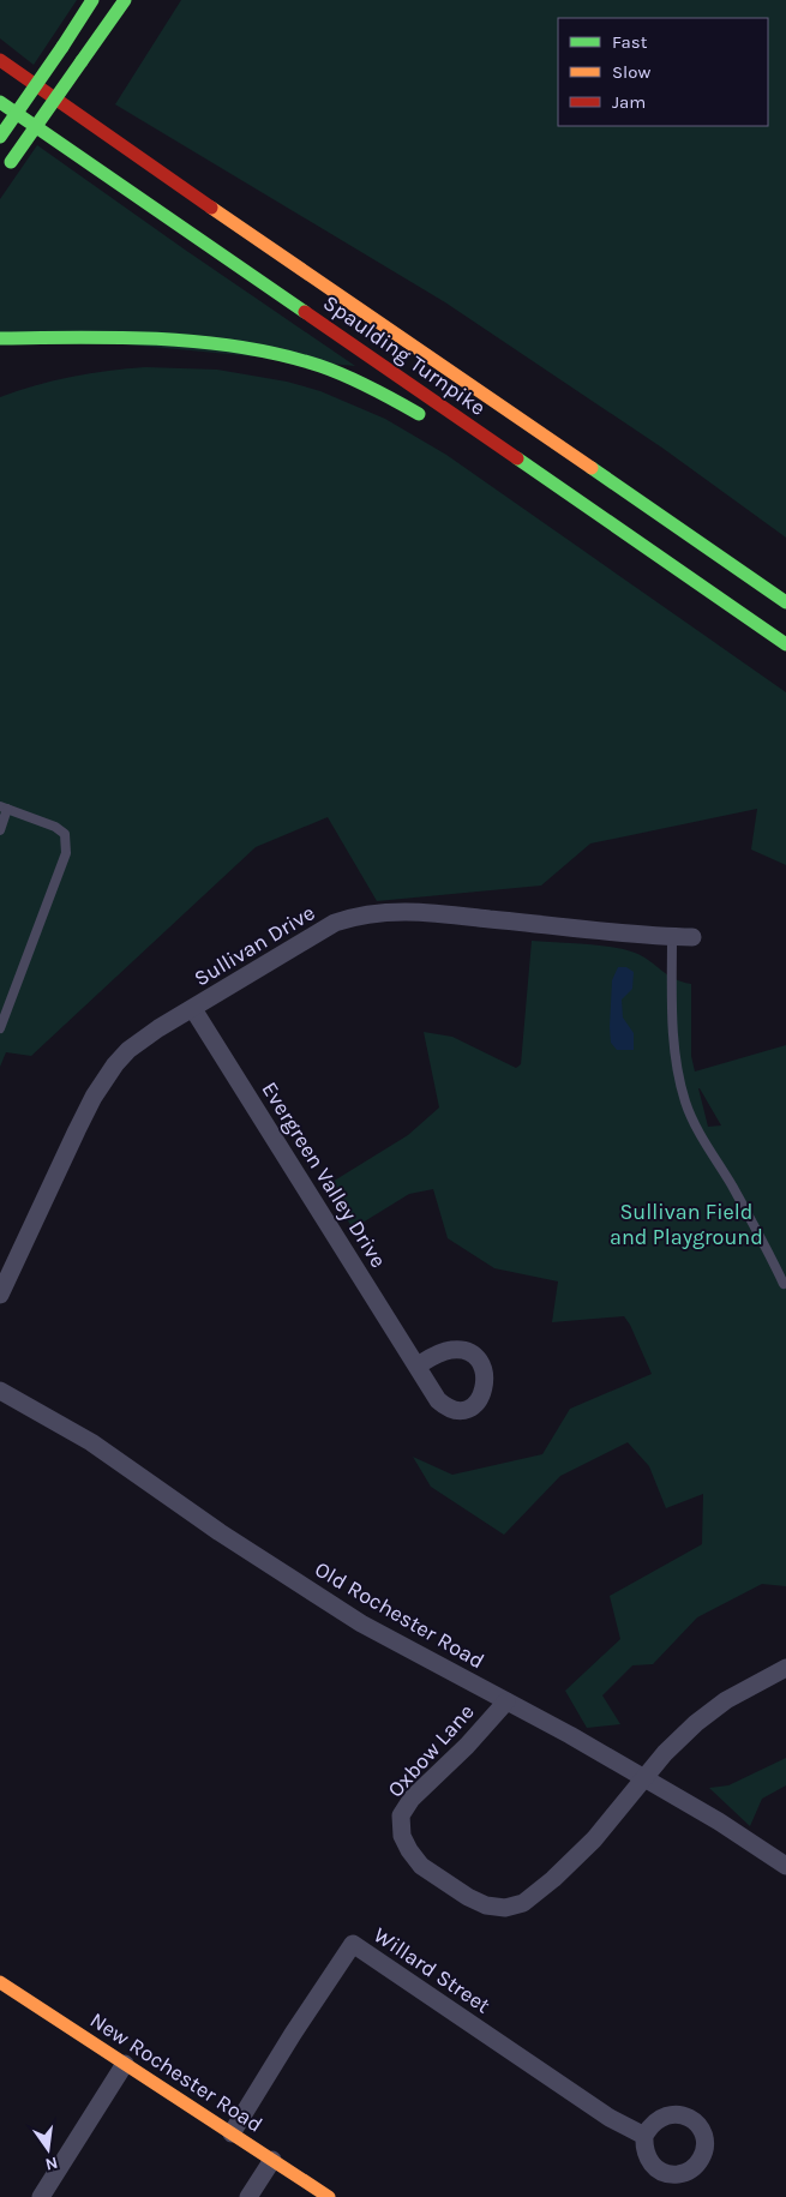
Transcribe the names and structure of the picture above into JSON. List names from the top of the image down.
{
  "streets": {
    "main road": ["Spaulding Turnpike", "New Rochester Road"],
    "street": [
      "Sullivan Drive",
      "Evergreen Valley Drive",
      "Old Rochester Road",
      "Oxbow Lane",
      "Willard Street"
    ]
  },
  "crossings": [
    ["Sullivan Drive", "Evergreen Valley Drive"],
    ["Old Rochester Road", "Oxbow Lane"],
    ["Willard Street", "New Rochester Road"]
  ],
  "parks": ["Sullivan Field and Playground"],
  "legend": ["Fast", "Slow", "Jam"],
  "north": "bottom"
}
